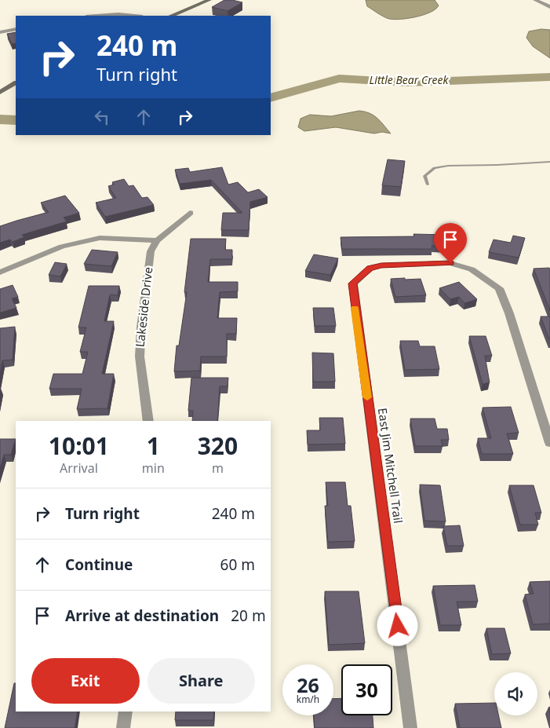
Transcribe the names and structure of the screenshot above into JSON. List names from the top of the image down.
{
  "streets": {
    "street": ["Lakeside Drive", "East Jim Mitchell Trail"]
  },
  "water": ["Little Bear Creek"],
  "page": {
    "turn": ["240 m", "Turn right"],
    "eta": [
      "10:01",
      "Arrival",
      "1",
      "min",
      "320",
      "m"
    ],
    "list": [
      {
        "name": "Turn right",
        "value": "240 m"
      },
      {
        "name": "Continue",
        "value": "60 m"
      },
      {
        "name": "Arrive at destination",
        "value": "20 m"
      }
    ],
    "buttons": ["Exit", "Share"],
    "speed": "26 km/h",
    "limit": "30"
  }
}
